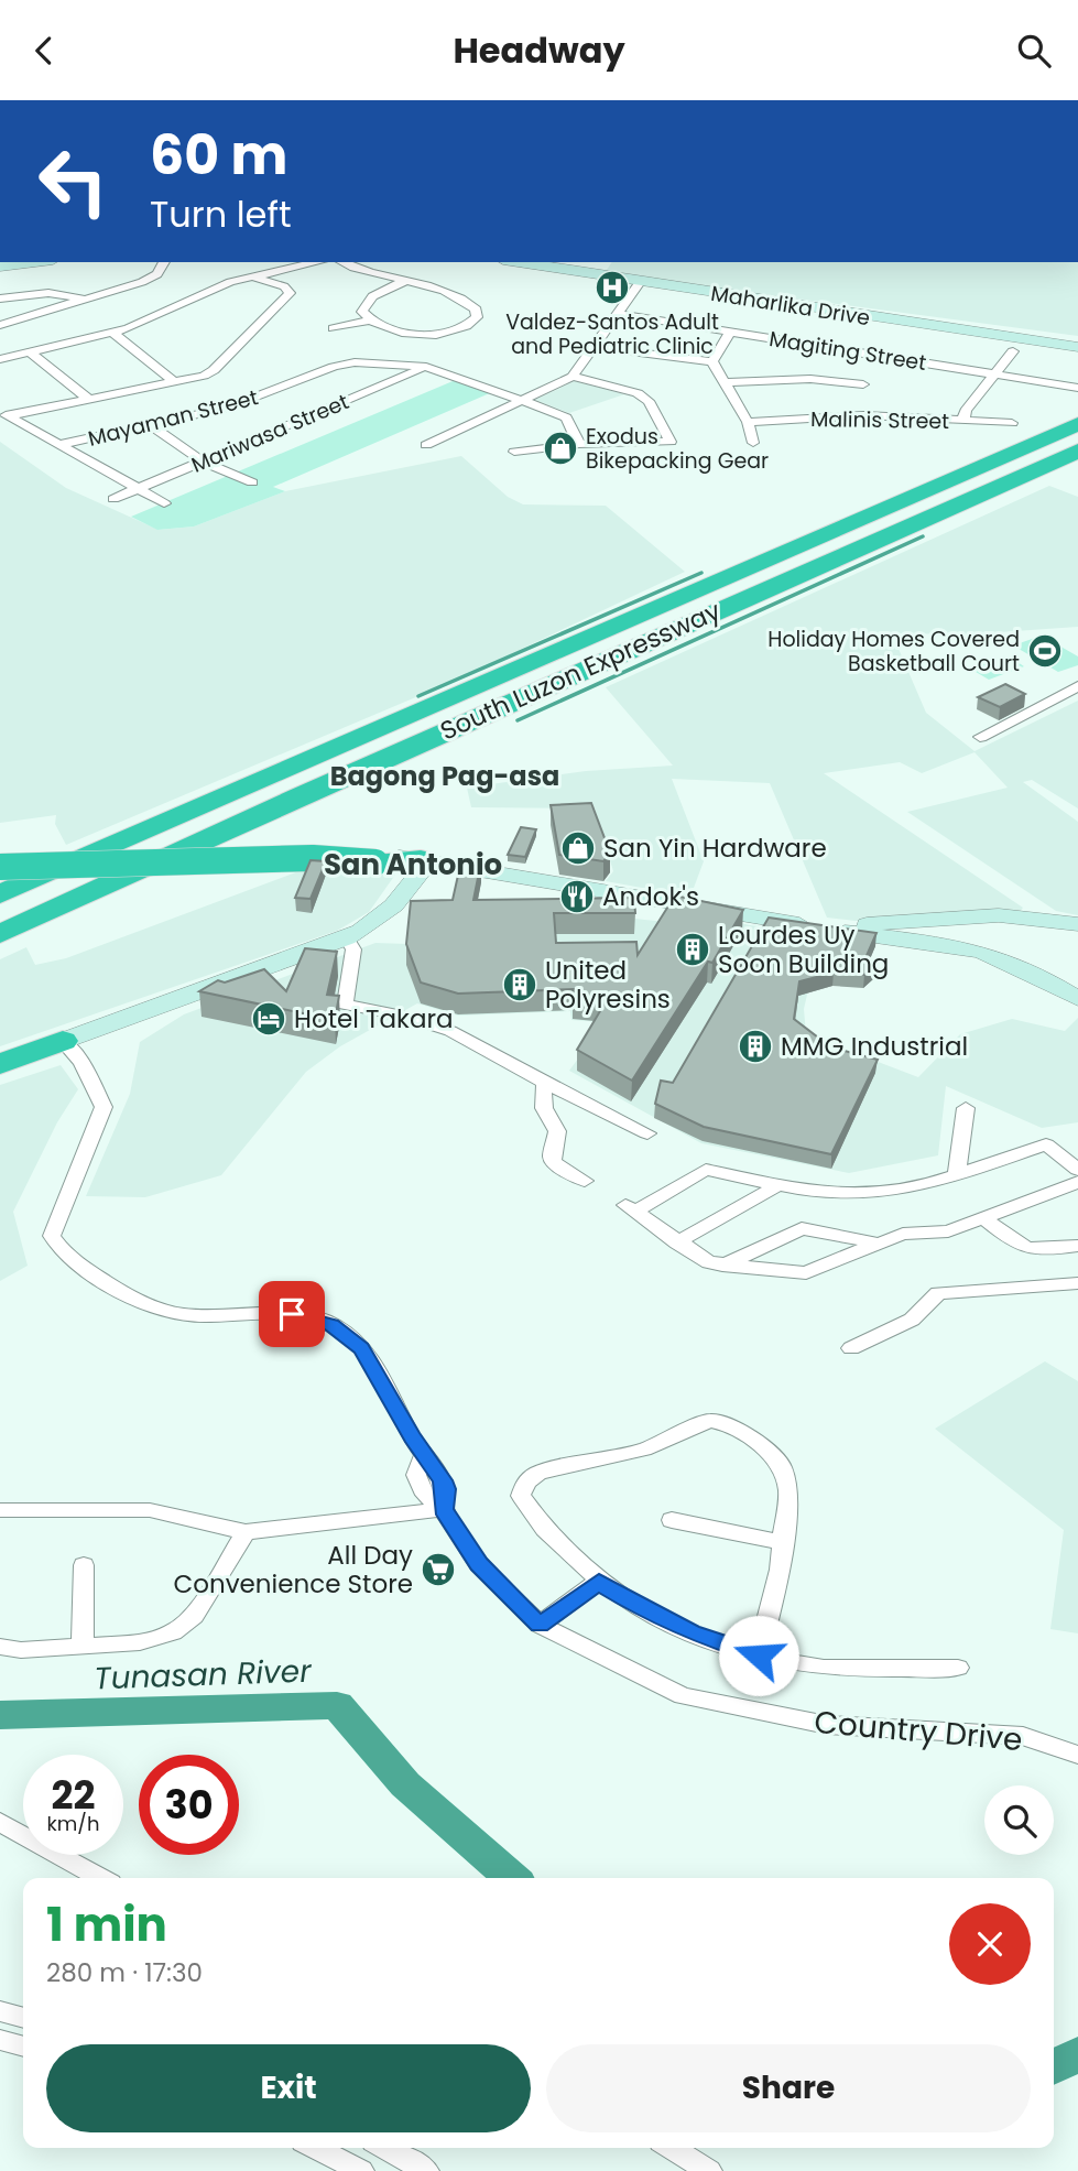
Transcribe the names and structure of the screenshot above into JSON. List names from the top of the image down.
{
  "streets": {
    "highway": ["South Luzon Expressway"],
    "street": [
      "Maharlika Drive",
      "Magiting Street",
      "Mayaman Street",
      "Malinis Street",
      "Mariwasa Street",
      "Country Drive"
    ]
  },
  "crossings": [
    ["Mayaman Street", "Mariwasa Street"]
  ],
  "districts": ["Bagong Pag-asa", "San Antonio"],
  "water": ["Tunasan River"],
  "places": {
    "hospital": ["Valdez-Santos Adult and Pediatric Clinic"],
    "shop": ["Exodus Bikepacking Gear", "San Yin Hardware"],
    "sports": ["Holiday Homes Covered Basketball Court"],
    "restaurant": ["Andok's"],
    "building": ["Lourdes Uy Soon Building", "United Polyresins", "MMG Industrial"],
    "hotel": ["Hotel Takara"],
    "supermarket": ["All Day Convenience Store"]
  },
  "page": {
    "header": "Headway",
    "turn": ["60 m", "Turn left"],
    "speed": "22 km/h",
    "limit": "30",
    "heading": ["1 min", "280 m · 17:30"],
    "buttons": ["Exit", "Share"]
  }
}
